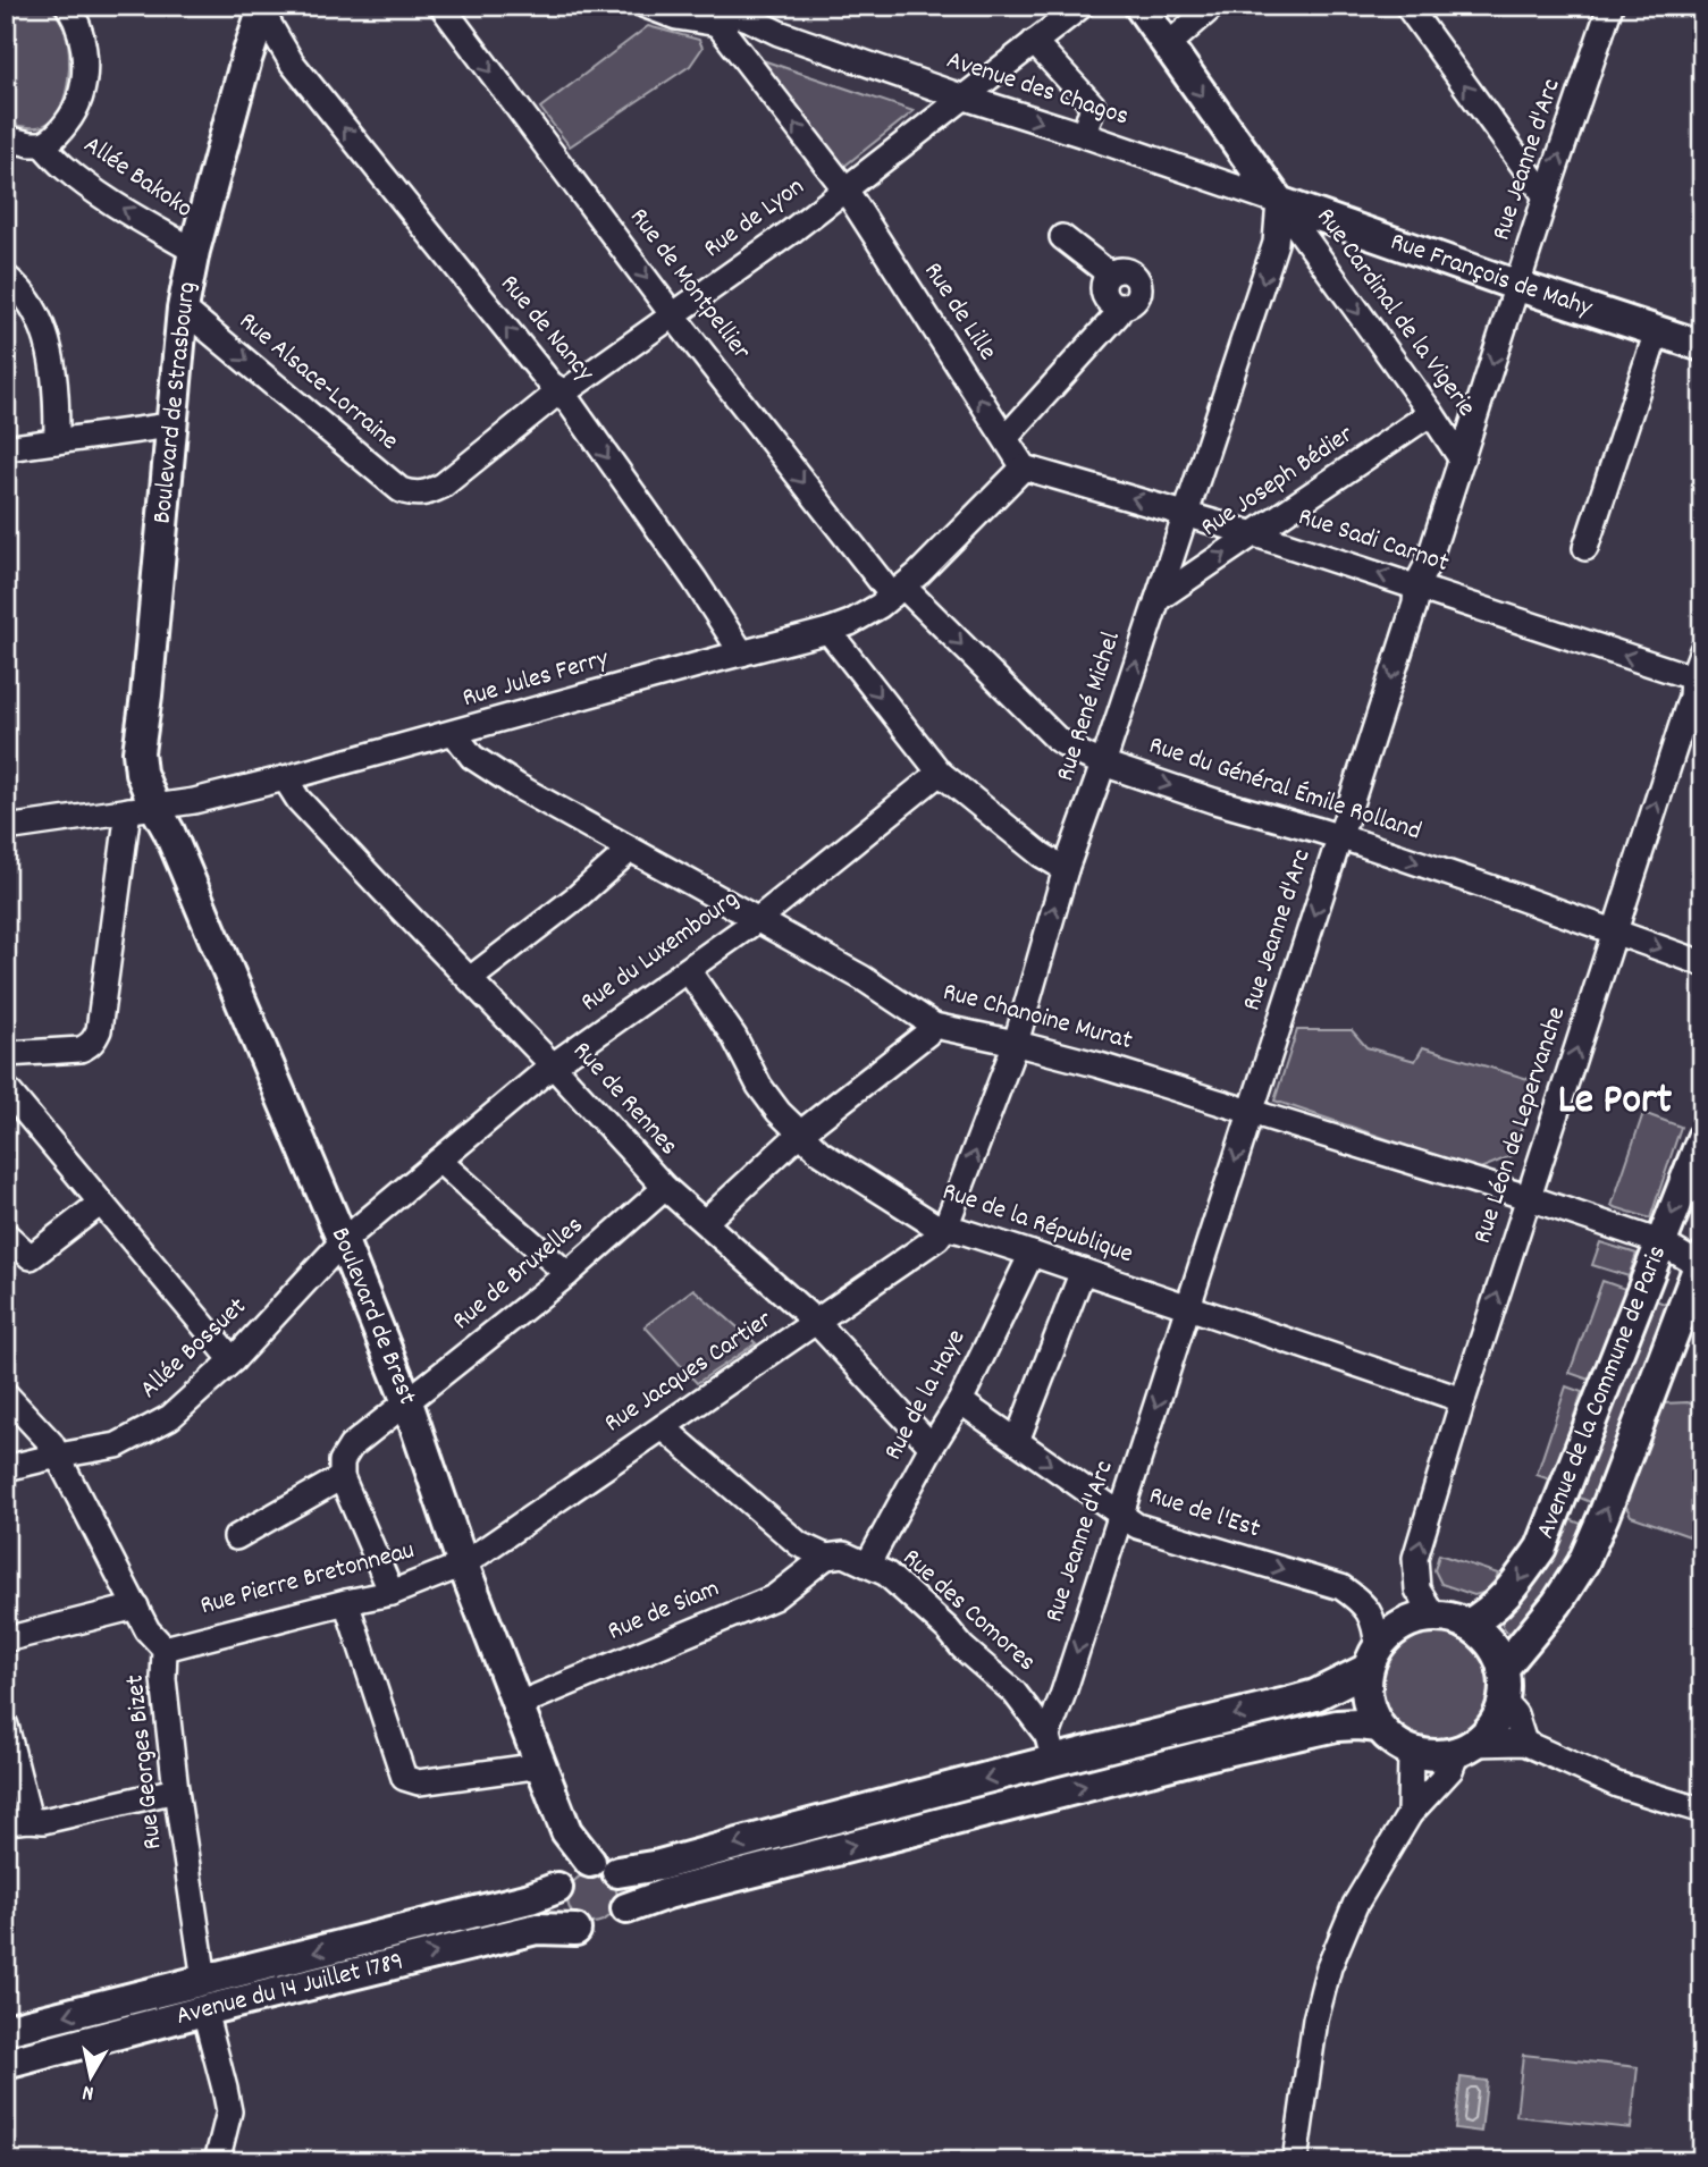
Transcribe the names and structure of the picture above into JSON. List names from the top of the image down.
{
  "streets": {
    "main road": [
      "Rue François de Mahy",
      "Boulevard de Strasbourg",
      "Boulevard de Brest",
      "Avenue de la Commune de Paris",
      "Avenue du 14 Juillet 1789"
    ],
    "street": [
      "Avenue des Chagos",
      "Rue Jeanne d'Arc",
      "Allée Bakoko",
      "Rue de Lyon",
      "Rue de Montpellier",
      "Rue de Lille",
      "Rue Cardinal de la Vigerie",
      "Rue de Nancy",
      "Rue Alsace-Lorraine",
      "Rue Joseph Bédier",
      "Rue Sadi Carnot",
      "Rue Jules Ferry",
      "Rue René Michel",
      "Rue du Général Émile Rolland",
      "Rue du Luxembourg",
      "Rue Chanoine Murat",
      "Rue de Rennes",
      "Rue Léon de Lepervanche",
      "Rue de la République",
      "Rue de Bruxelles",
      "Allée Bossuet",
      "Rue Jacques Cartier",
      "Rue de la Haye",
      "Rue de l'Est",
      "Rue Pierre Bretonneau",
      "Rue de Siam",
      "Rue des Comores",
      "Rue Georges Bizet"
    ]
  },
  "crossings": [
    ["Avenue des Chagos", "Rue de Lyon"],
    ["Avenue des Chagos", "Rue François de Mahy"],
    ["Avenue des Chagos", "Rue de Lille"],
    ["Avenue des Chagos", "Rue Cardinal de la Vigerie"],
    ["Avenue des Chagos", "Rue René Michel"],
    ["Rue Jeanne d'Arc", "Rue François de Mahy"],
    ["Rue Jeanne d'Arc", "Rue Cardinal de la Vigerie"],
    ["Rue Jeanne d'Arc", "Rue Sadi Carnot"],
    ["Rue Jeanne d'Arc", "Rue du Général Émile Rolland"],
    ["Rue Jeanne d'Arc", "Rue Chanoine Murat"],
    ["Rue Jeanne d'Arc", "Rue de la République"],
    ["Rue Jeanne d'Arc", "Rue de l'Est"],
    ["Rue Jeanne d'Arc", "Rue des Comores"],
    ["Allée Bakoko", "Boulevard de Strasbourg"],
    ["Rue de Lyon", "Rue de Montpellier"],
    ["Rue de Lyon", "Rue de Lille"],
    ["Rue de Lyon", "Rue de Nancy"],
    ["Rue de Lyon", "Rue Alsace-Lorraine"],
    ["Rue François de Mahy", "Rue Cardinal de la Vigerie"],
    ["Rue François de Mahy", "Rue René Michel"],
    ["Rue de Montpellier", "Rue Jules Ferry"],
    ["Rue de Montpellier", "Rue du Général Émile Rolland"],
    ["Rue de Lille", "Rue Sadi Carnot"],
    ["Rue de Lille", "Rue Jules Ferry"],
    ["Rue Cardinal de la Vigerie", "Rue Joseph Bédier"],
    ["Rue Cardinal de la Vigerie", "Rue René Michel"],
    ["Rue de Nancy", "Boulevard de Strasbourg"],
    ["Rue de Nancy", "Rue Jules Ferry"],
    ["Rue Alsace-Lorraine", "Boulevard de Strasbourg"],
    ["Boulevard de Strasbourg", "Rue Jules Ferry"],
    ["Boulevard de Strasbourg", "Boulevard de Brest"],
    ["Rue Joseph Bédier", "Rue Sadi Carnot"],
    ["Rue Joseph Bédier", "Rue René Michel"],
    ["Rue Sadi Carnot", "Rue Jules Ferry"],
    ["Rue Sadi Carnot", "Rue René Michel"],
    ["Rue Sadi Carnot", "Rue Léon de Lepervanche"],
    ["Rue Jules Ferry", "Rue du Général Émile Rolland"],
    ["Rue Jules Ferry", "Rue Chanoine Murat"],
    ["Rue Jules Ferry", "Rue de Rennes"],
    ["Rue Jules Ferry", "Boulevard de Brest"],
    ["Rue René Michel", "Rue du Général Émile Rolland"],
    ["Rue René Michel", "Rue Chanoine Murat"],
    ["Rue René Michel", "Rue de la République"],
    ["Rue René Michel", "Rue Jacques Cartier"],
    ["Rue du Général Émile Rolland", "Rue Léon de Lepervanche"],
    ["Rue du Luxembourg", "Rue Chanoine Murat"],
    ["Rue du Luxembourg", "Rue de Rennes"],
    ["Rue du Luxembourg", "Rue de la République"],
    ["Rue du Luxembourg", "Boulevard de Brest"],
    ["Rue du Luxembourg", "Allée Bossuet"],
    ["Rue Chanoine Murat", "Rue Léon de Lepervanche"],
    ["Rue Chanoine Murat", "Avenue de la Commune de Paris"],
    ["Rue de Rennes", "Rue de Bruxelles"],
    ["Rue de Rennes", "Rue Jacques Cartier"],
    ["Rue de Rennes", "Rue de la Haye"],
    ["Rue Léon de Lepervanche", "Rue de la République"],
    ["Rue Léon de Lepervanche", "Avenue de la Commune de Paris"],
    ["Rue Léon de Lepervanche", "Rue de l'Est"],
    ["Rue de la République", "Rue Jacques Cartier"],
    ["Rue de la République", "Rue de la Haye"],
    ["Rue de Bruxelles", "Boulevard de Brest"],
    ["Boulevard de Brest", "Allée Bossuet"],
    ["Boulevard de Brest", "Rue Jacques Cartier"],
    ["Boulevard de Brest", "Rue Pierre Bretonneau"],
    ["Boulevard de Brest", "Rue de Siam"],
    ["Boulevard de Brest", "Avenue du 14 Juillet 1789"],
    ["Allée Bossuet", "Rue Georges Bizet"],
    ["Rue Jacques Cartier", "Rue Pierre Bretonneau"],
    ["Rue Jacques Cartier", "Rue des Comores"],
    ["Avenue de la Commune de Paris", "Rue de l'Est"],
    ["Rue de la Haye", "Rue de l'Est"],
    ["Rue de la Haye", "Rue des Comores"],
    ["Rue Pierre Bretonneau", "Rue Georges Bizet"],
    ["Rue de Siam", "Rue des Comores"]
  ],
  "one_way": [
    "Allée Bakoko",
    "Rue de Montpellier",
    "Rue de Lille",
    "Rue Cardinal de la Vigerie",
    "Rue Alsace-Lorraine",
    "Rue Joseph Bédier",
    "Rue Sadi Carnot",
    "Rue du Général Émile Rolland",
    "Rue Léon de Lepervanche",
    "Rue de l'Est"
  ],
  "districts": ["Le Port"],
  "north": "bottom"
}
